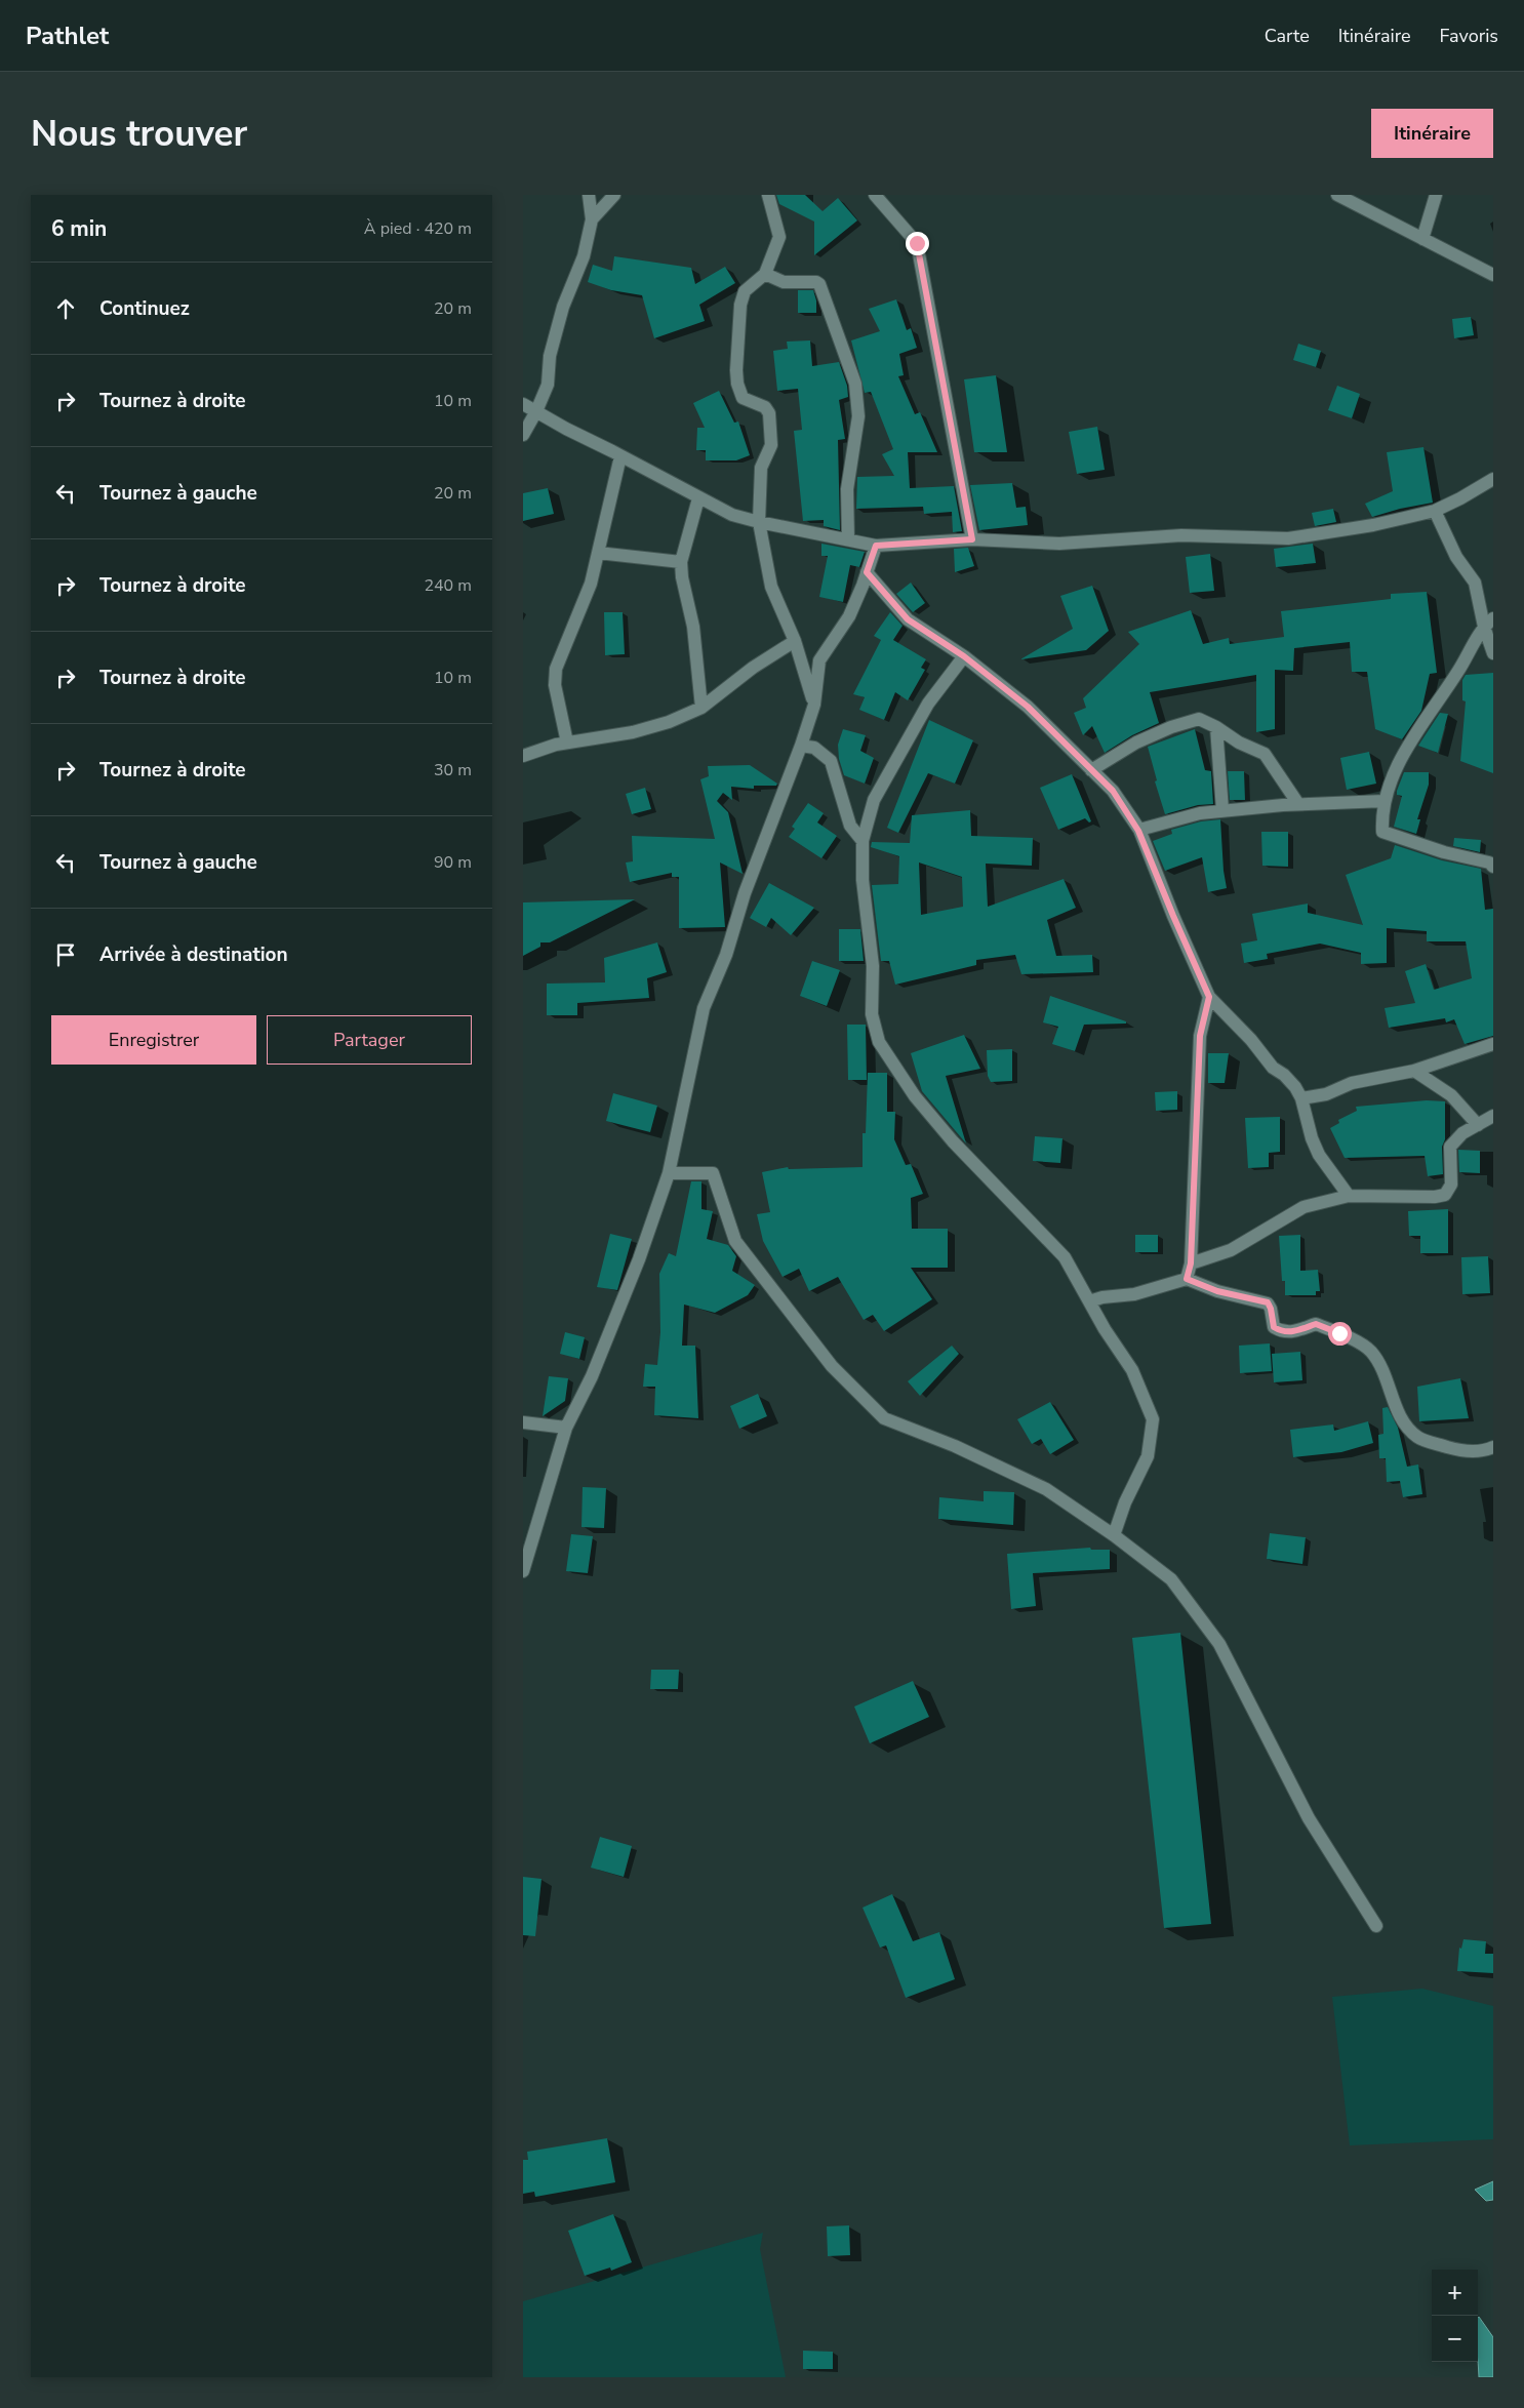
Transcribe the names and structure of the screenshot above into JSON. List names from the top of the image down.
{
  "page": {
    "header": "Pathlet",
    "nav": ["Carte", "Itinéraire", "Favoris"],
    "buttons": [
      "Itinéraire",
      ["Enregistrer", "Partager"]
    ],
    "title": "Nous trouver",
    "heading": ["6 min", "À pied · 420 m"],
    "list": [
      ["Continuez", "20 m"],
      ["Tournez à droite", "10 m"],
      ["Tournez à gauche", "20 m"],
      ["Tournez à droite", "240 m"],
      ["Tournez à droite", "10 m"],
      ["Tournez à droite", "30 m"],
      ["Tournez à gauche", "90 m"],
      "Arrivée à destination"
    ],
    "map_buttons": ["+", "−"]
  }
}
